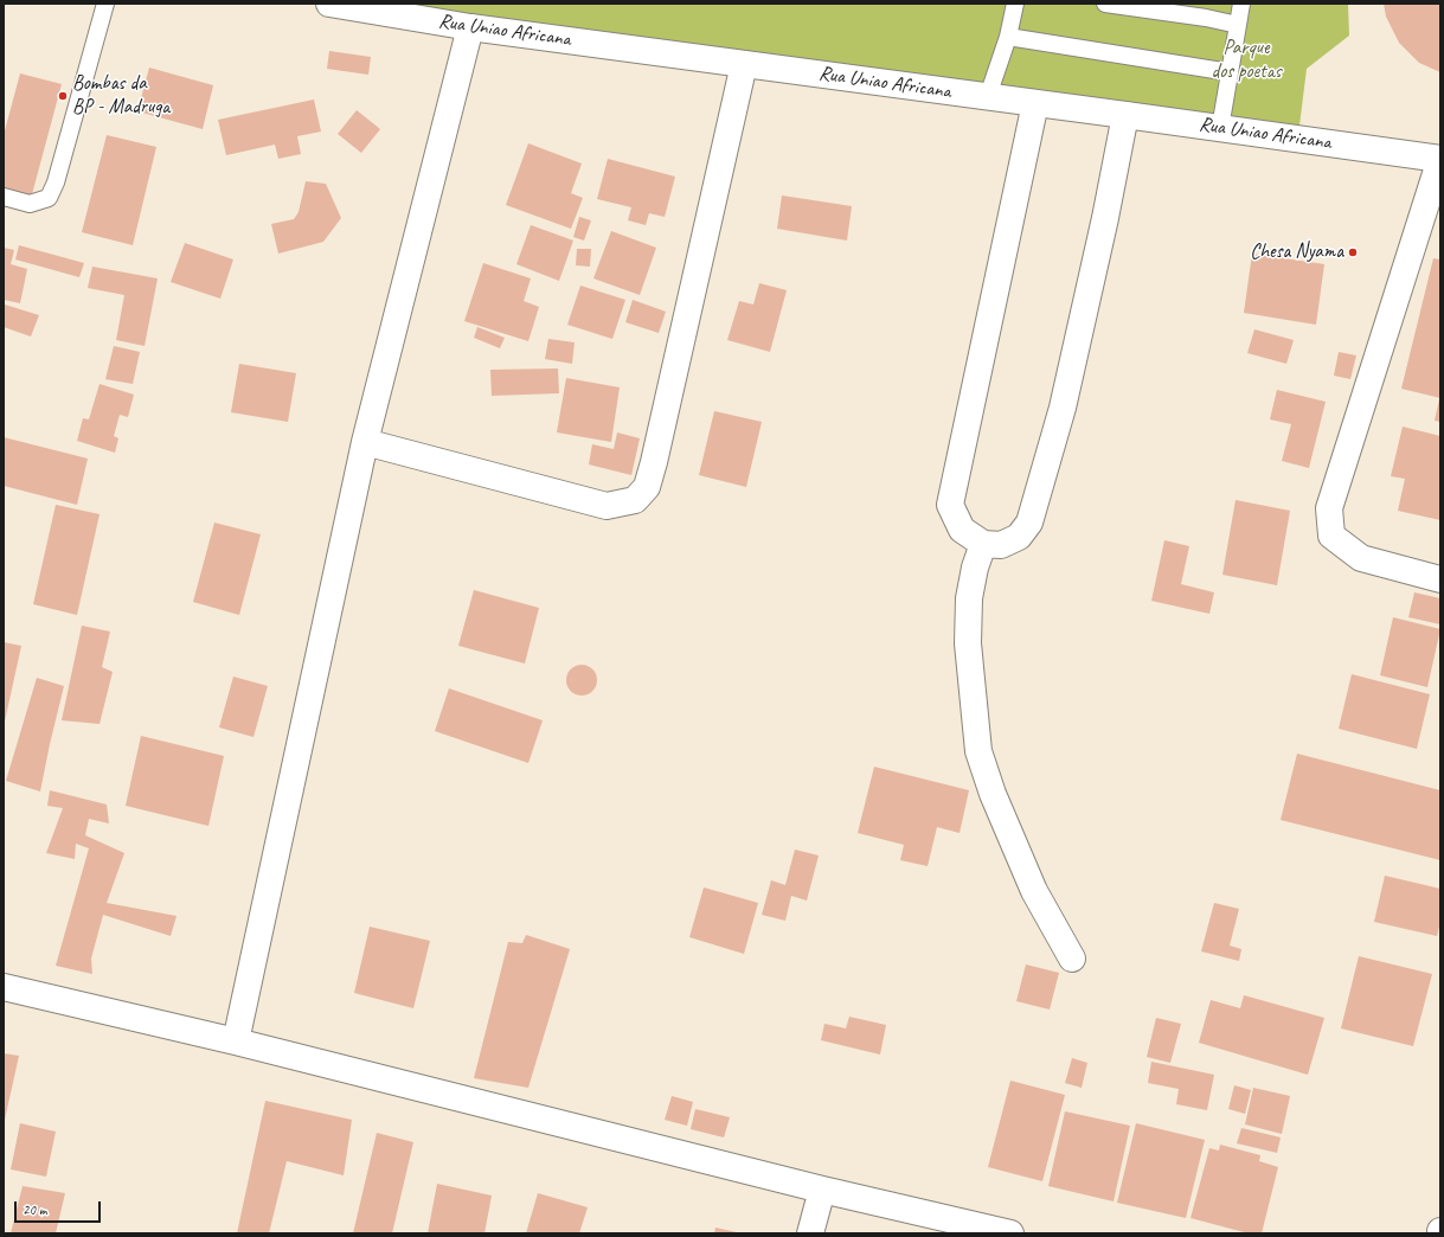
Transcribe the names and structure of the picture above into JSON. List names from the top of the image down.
{
  "streets": {
    "street": ["Rua Uniao Africana"]
  },
  "parks": ["Parque dos poetas"],
  "places": ["Bombas da BP - Madruga", "Chesa Nyama"],
  "scale_bar": "20 m"
}
